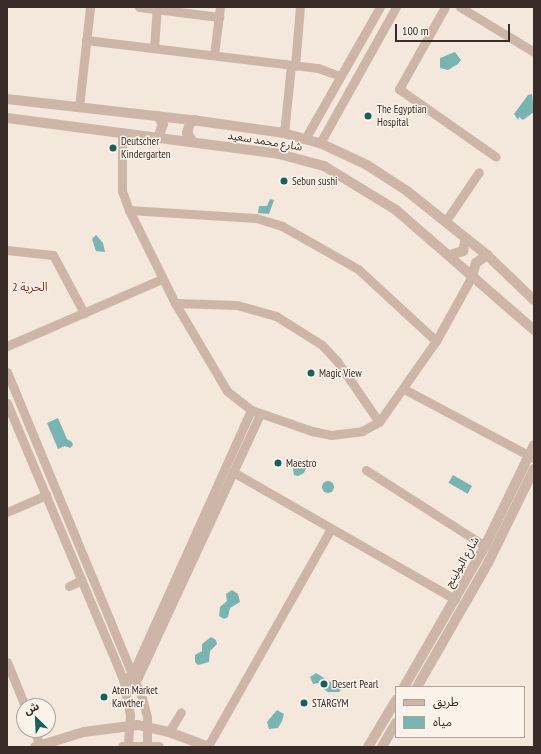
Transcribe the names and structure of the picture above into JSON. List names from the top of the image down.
{
  "streets": {
    "street": ["شارع محمد سعيد", "شارع البولينج"]
  },
  "districts": ["الحرية 2"],
  "places": [
    "The Egyptian Hospital",
    "Deutscher Kindergarten",
    "Sebun sushi",
    "Magic View",
    "Maestro",
    "Desert Pearl",
    "Aten Market Kawther",
    "STARGYM"
  ],
  "legend": ["طريق", "مياه"],
  "scale_bar": "100 m",
  "north": "top left"
}
